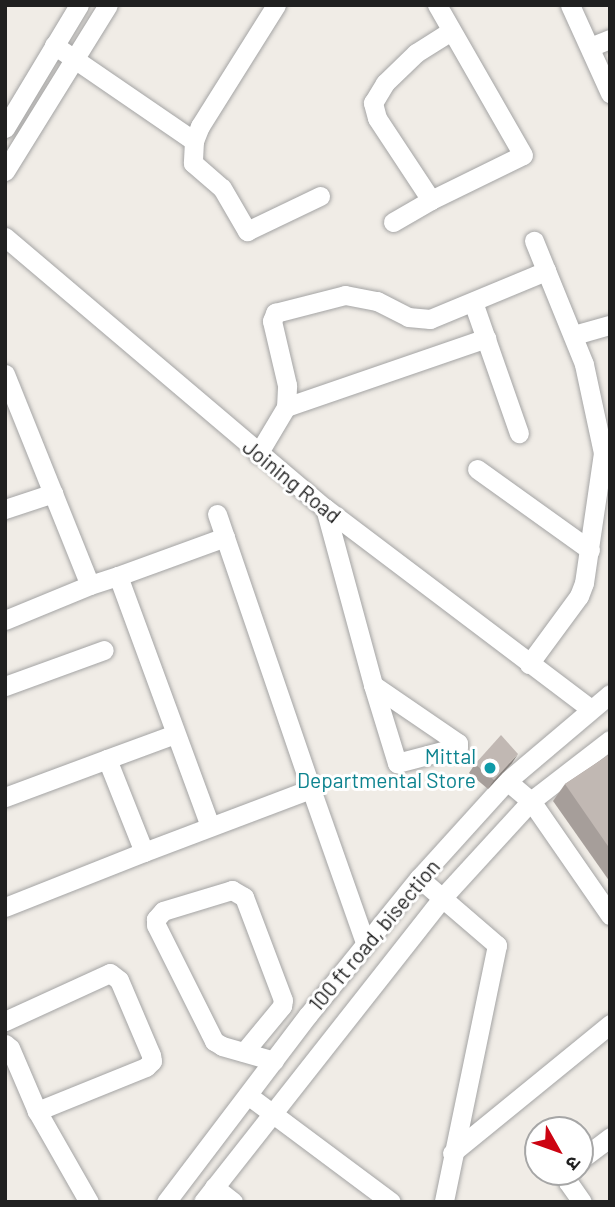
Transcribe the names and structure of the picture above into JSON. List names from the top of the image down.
{
  "streets": {
    "street": ["Joining Road", "100 ft road, bisection"]
  },
  "crossings": [
    ["Joining Road", "100 ft road, bisection"]
  ],
  "places": ["Mittal Departmental Store"],
  "north": "bottom right"
}
